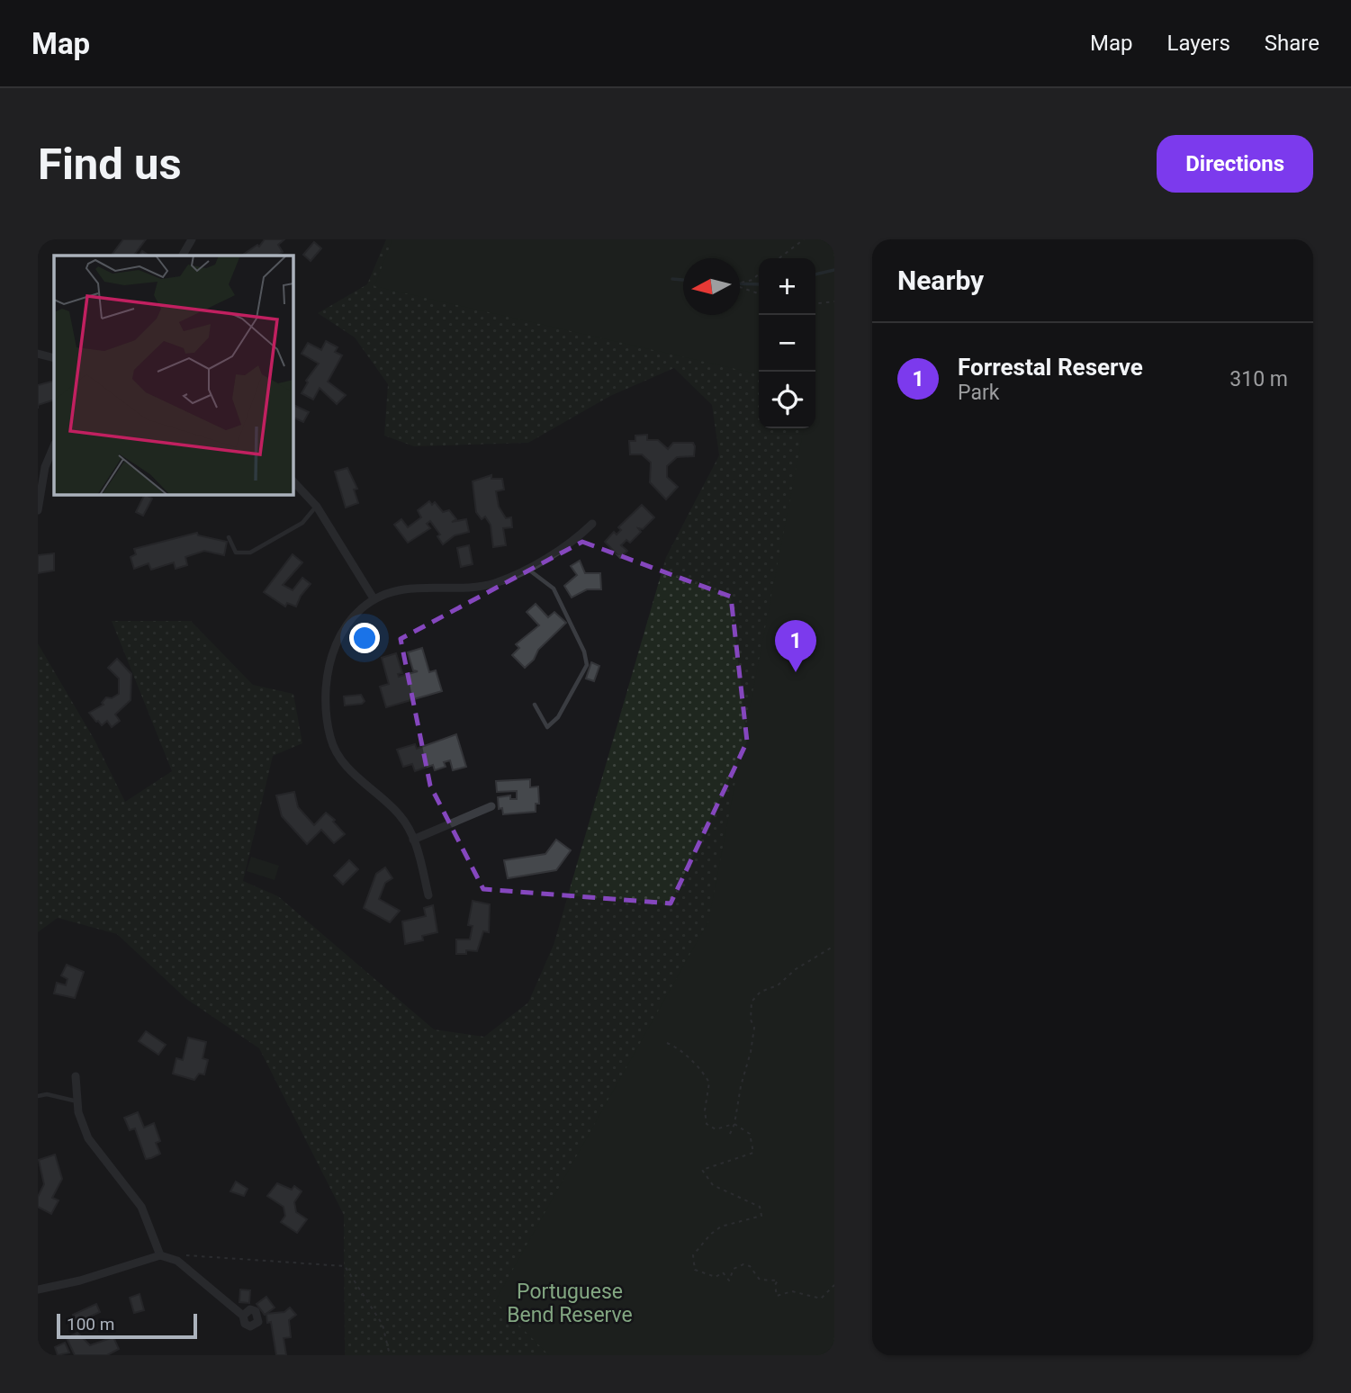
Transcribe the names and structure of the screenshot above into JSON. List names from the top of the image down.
{
  "parks": ["Portuguese Bend Reserve"],
  "scale_bar": "100 m",
  "north": "left",
  "page": {
    "header": "Map",
    "nav": ["Map", "Layers", "Share"],
    "buttons": "Directions",
    "title": "Find us",
    "heading": "Nearby",
    "map_buttons": ["+", "−"],
    "list": [
      {
        "mark": "1",
        "name": "Forrestal Reserve",
        "note": "Park",
        "value": "310 m"
      }
    ],
    "pins": "1",
    "scale": "100 m"
  }
}
